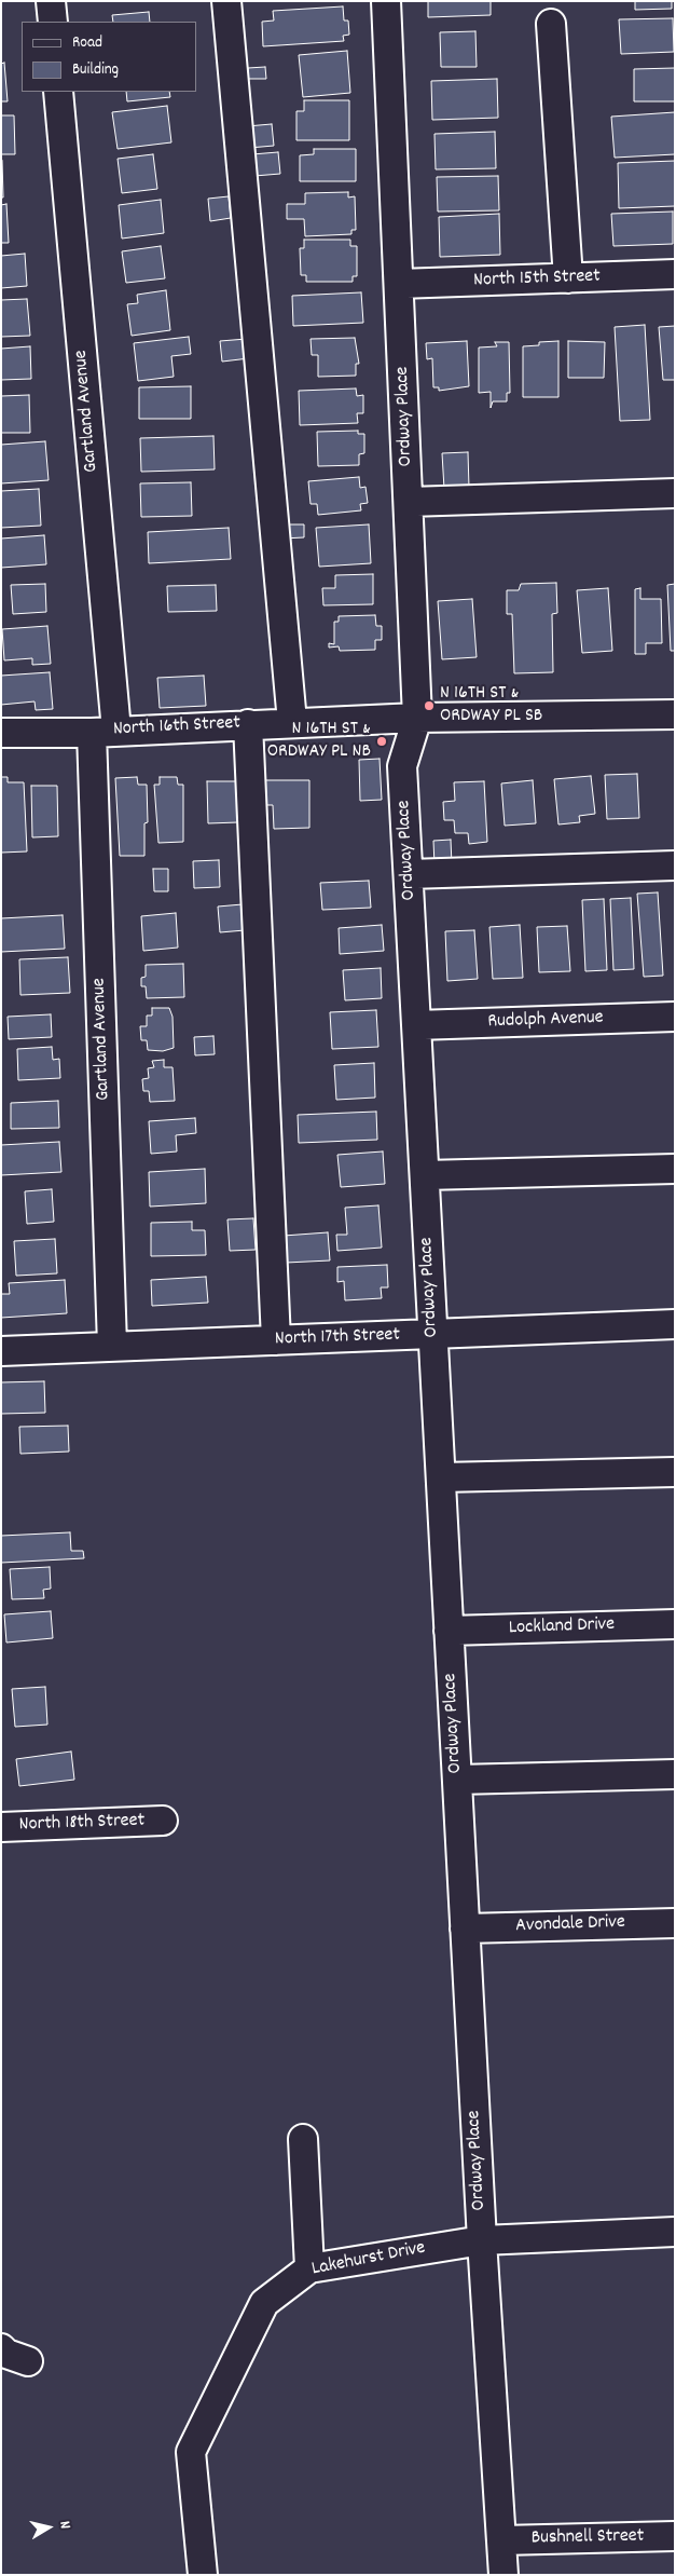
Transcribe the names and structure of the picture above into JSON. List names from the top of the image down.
{
  "streets": {
    "street": [
      "North 15th Street",
      "Gartland Avenue",
      "Ordway Place",
      "North 16th Street",
      "Rudolph Avenue",
      "North 17th Street",
      "Lockland Drive",
      "North 18th Street",
      "Avondale Drive",
      "Lakehurst Drive",
      "Bushnell Street"
    ]
  },
  "crossings": [
    ["North 15th Street", "Ordway Place"],
    ["Gartland Avenue", "North 16th Street"],
    ["Gartland Avenue", "North 17th Street"],
    ["Ordway Place", "North 16th Street"],
    ["Ordway Place", "Rudolph Avenue"],
    ["Ordway Place", "North 17th Street"],
    ["Ordway Place", "Lockland Drive"],
    ["Ordway Place", "Avondale Drive"],
    ["Ordway Place", "Lakehurst Drive"],
    ["Ordway Place", "Bushnell Street"]
  ],
  "places": ["N 16TH ST & ORDWAY PL SB", "N 16TH ST & ORDWAY PL NB"],
  "legend": ["Road", "Building"],
  "north": "right"
}
